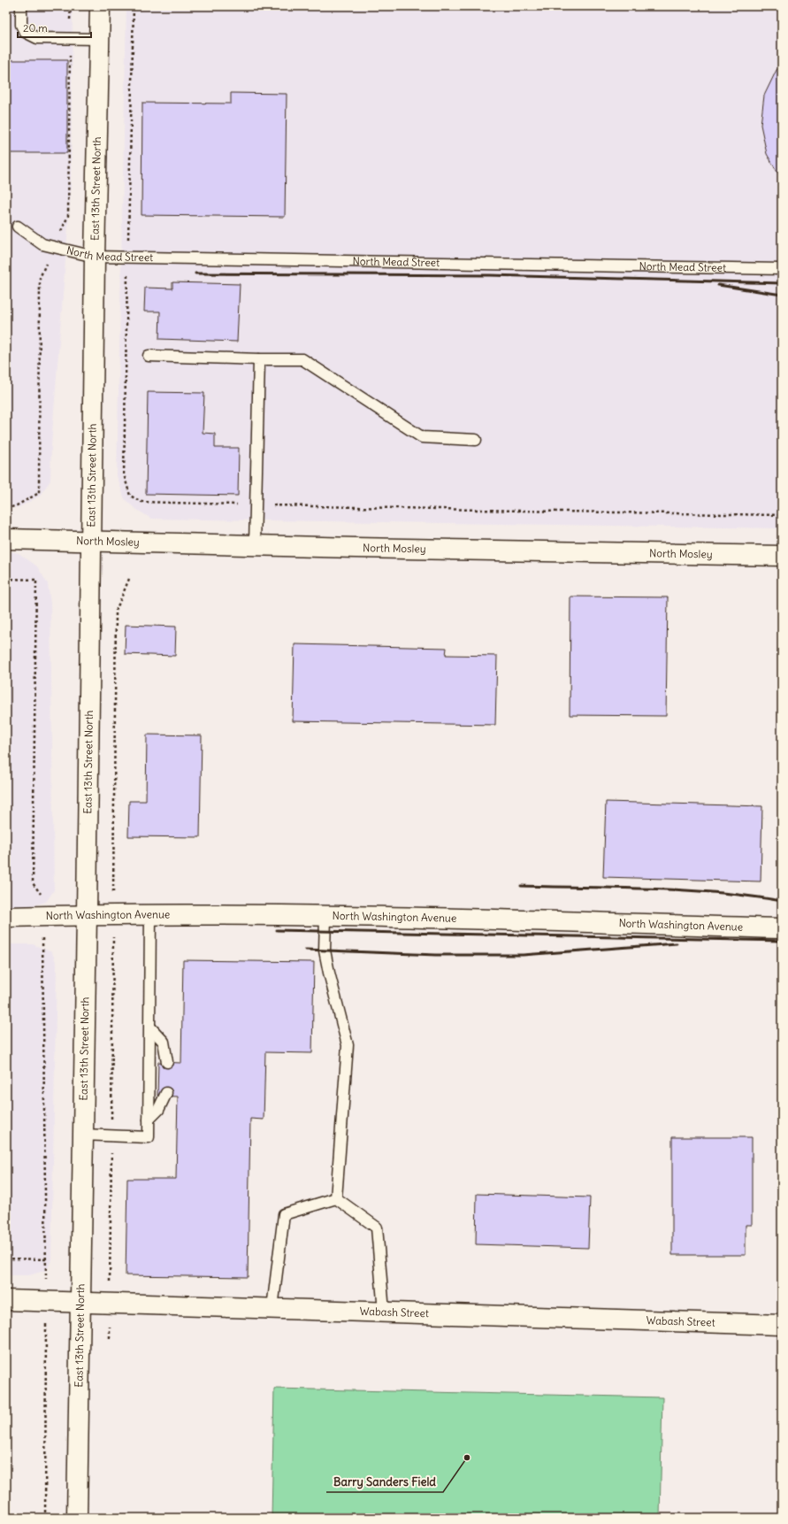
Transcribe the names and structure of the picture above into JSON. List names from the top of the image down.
{
  "streets": {
    "street": [
      "East 13th Street North",
      "North Mosley",
      "North Washington Avenue",
      "Wabash Street"
    ],
    "lane": ["North Mead Street"]
  },
  "crossings": [
    ["East 13th Street North", "North Mead Street"],
    ["East 13th Street North", "North Mosley"],
    ["East 13th Street North", "North Washington Avenue"],
    ["East 13th Street North", "Wabash Street"]
  ],
  "places": ["Barry Sanders Field"],
  "scale_bar": "20 m"
}
